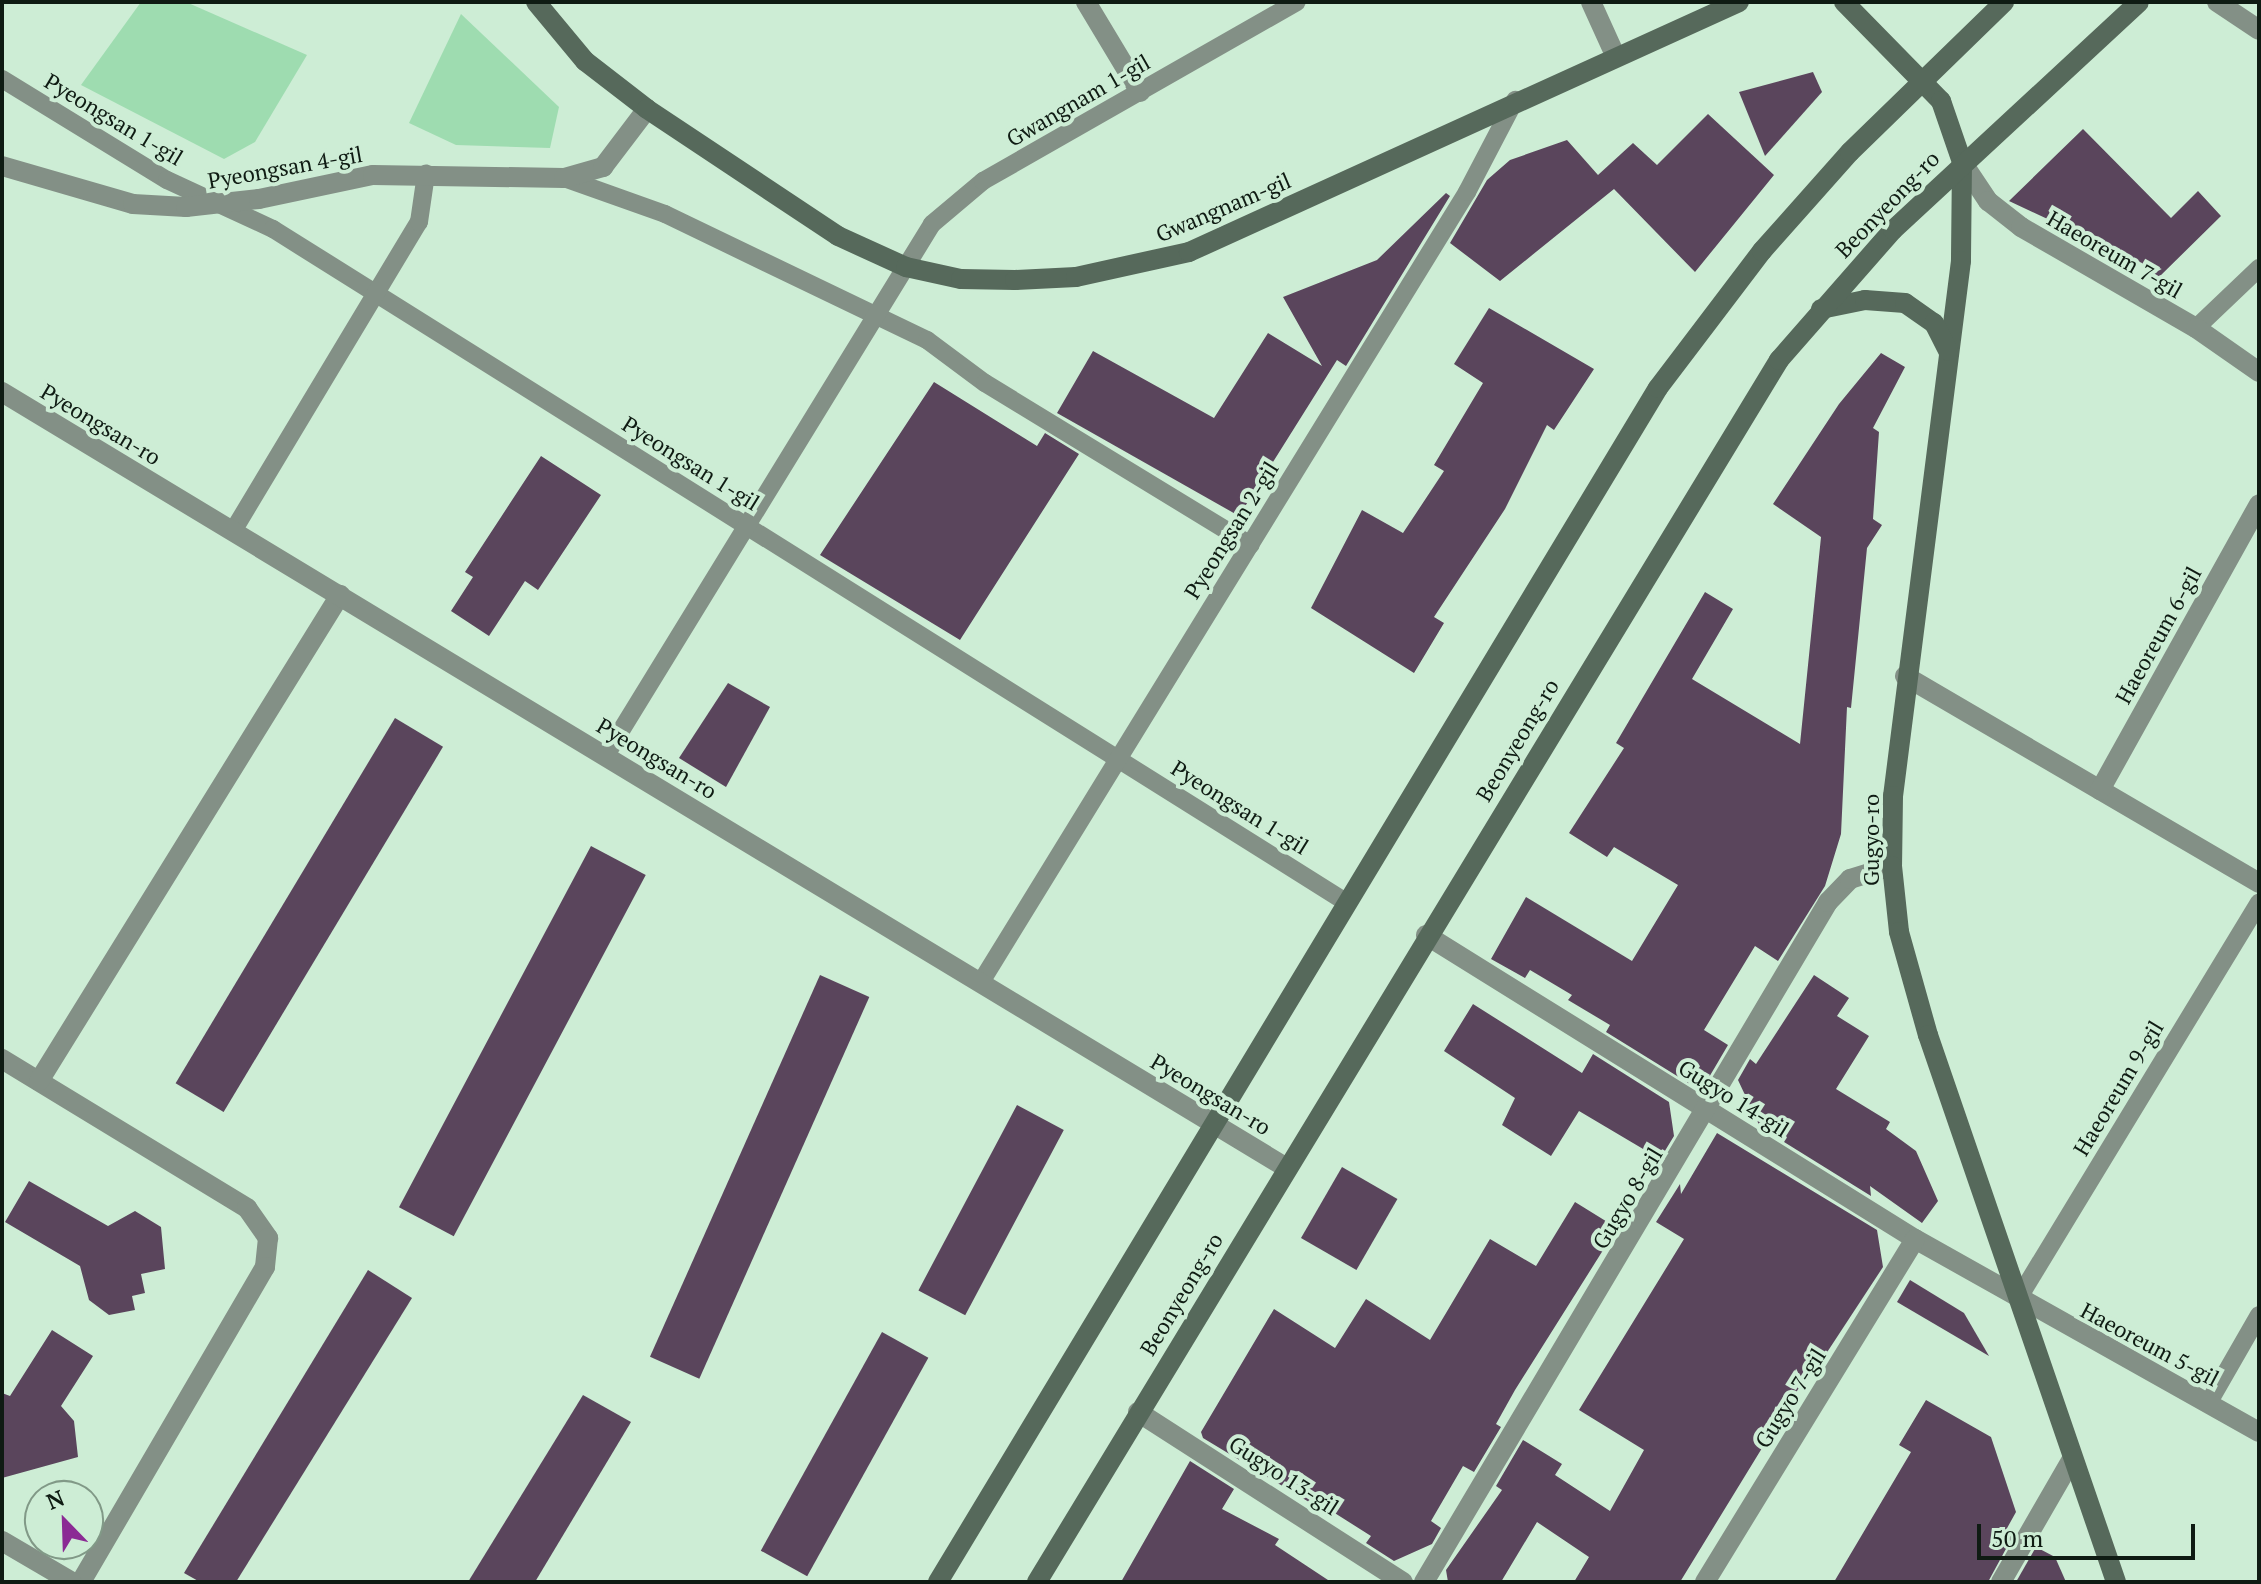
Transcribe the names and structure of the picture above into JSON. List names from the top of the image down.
{
  "streets": {
    "main road": ["Beonyeong-ro", "Gwangnam-gil", "Gugyo-ro"],
    "street": [
      "Pyeongsan 4-gil",
      "Haeoreum 7-gil",
      "Pyeongsan-ro",
      "Haeoreum 6-gil",
      "Gugyo 14-gil",
      "Gugyo 8-gil",
      "Haeoreum 5-gil",
      "Gugyo 7-gil",
      "Gugyo 13-gil"
    ],
    "lane": [
      "Gwangnam 1-gil",
      "Pyeongsan 1-gil",
      "Pyeongsan 2-gil",
      "Haeoreum 9-gil"
    ]
  },
  "crossings": [
    ["Gwangnam 1-gil", "Pyeongsan 1-gil"],
    ["Gwangnam 1-gil", "Gwangnam-gil"],
    ["Gwangnam 1-gil", "Pyeongsan-ro"],
    ["Pyeongsan 1-gil", "Pyeongsan 4-gil"],
    ["Pyeongsan 1-gil", "Pyeongsan 2-gil"],
    ["Pyeongsan 4-gil", "Gwangnam-gil"],
    ["Beonyeong-ro", "Haeoreum 7-gil"],
    ["Beonyeong-ro", "Pyeongsan-ro"],
    ["Beonyeong-ro", "Gugyo-ro"],
    ["Beonyeong-ro", "Gugyo 14-gil"],
    ["Beonyeong-ro", "Gugyo 13-gil"],
    ["Gwangnam-gil", "Pyeongsan 2-gil"],
    ["Haeoreum 7-gil", "Gugyo-ro"],
    ["Pyeongsan-ro", "Pyeongsan 2-gil"],
    ["Gugyo-ro", "Haeoreum 9-gil"],
    ["Gugyo-ro", "Gugyo 14-gil"],
    ["Gugyo-ro", "Gugyo 8-gil"],
    ["Gugyo-ro", "Haeoreum 5-gil"],
    ["Haeoreum 9-gil", "Gugyo 14-gil"],
    ["Haeoreum 9-gil", "Haeoreum 5-gil"],
    ["Gugyo 14-gil", "Gugyo 8-gil"],
    ["Gugyo 14-gil", "Haeoreum 5-gil"],
    ["Gugyo 14-gil", "Gugyo 7-gil"]
  ],
  "scale_bar": "50 m",
  "north": "top left"
}
